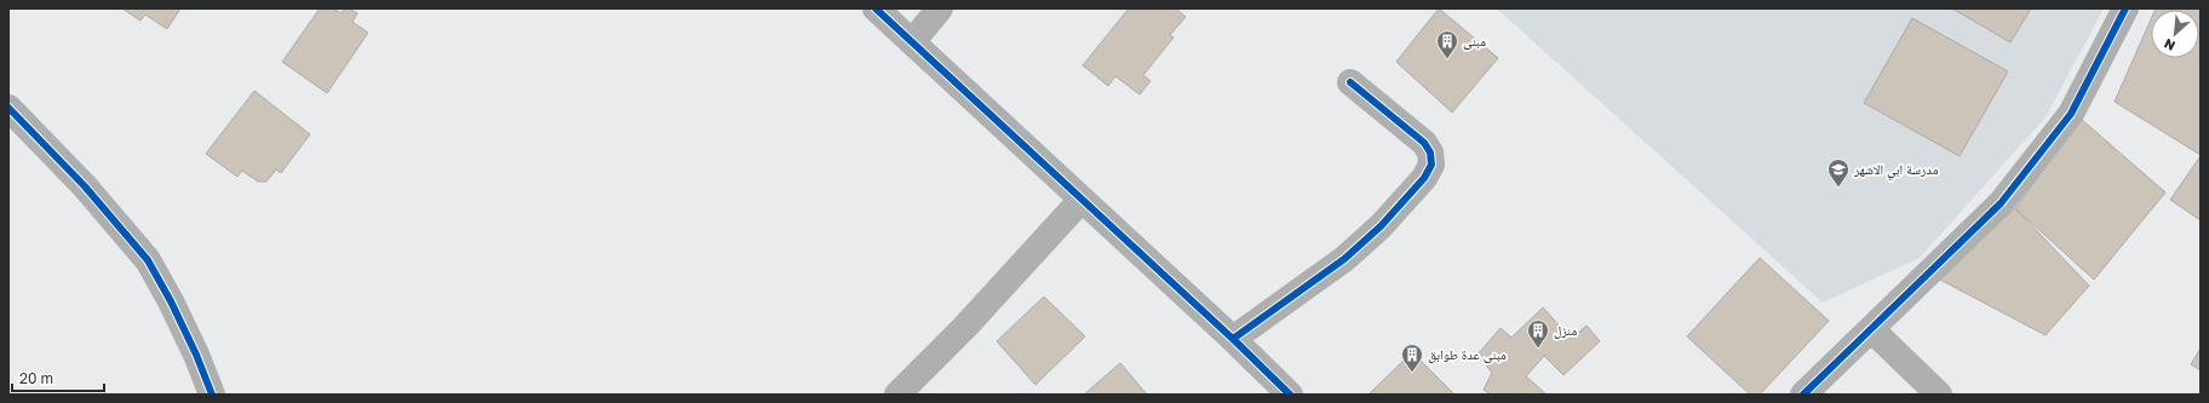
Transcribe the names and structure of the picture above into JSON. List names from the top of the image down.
{
  "places": {
    "building": ["مبنى", "منزل", "مبنى عدة طوابق"],
    "school or university": ["مدرسة ابي الاشهر"]
  },
  "scale_bar": "20 m",
  "north": "bottom left"
}
